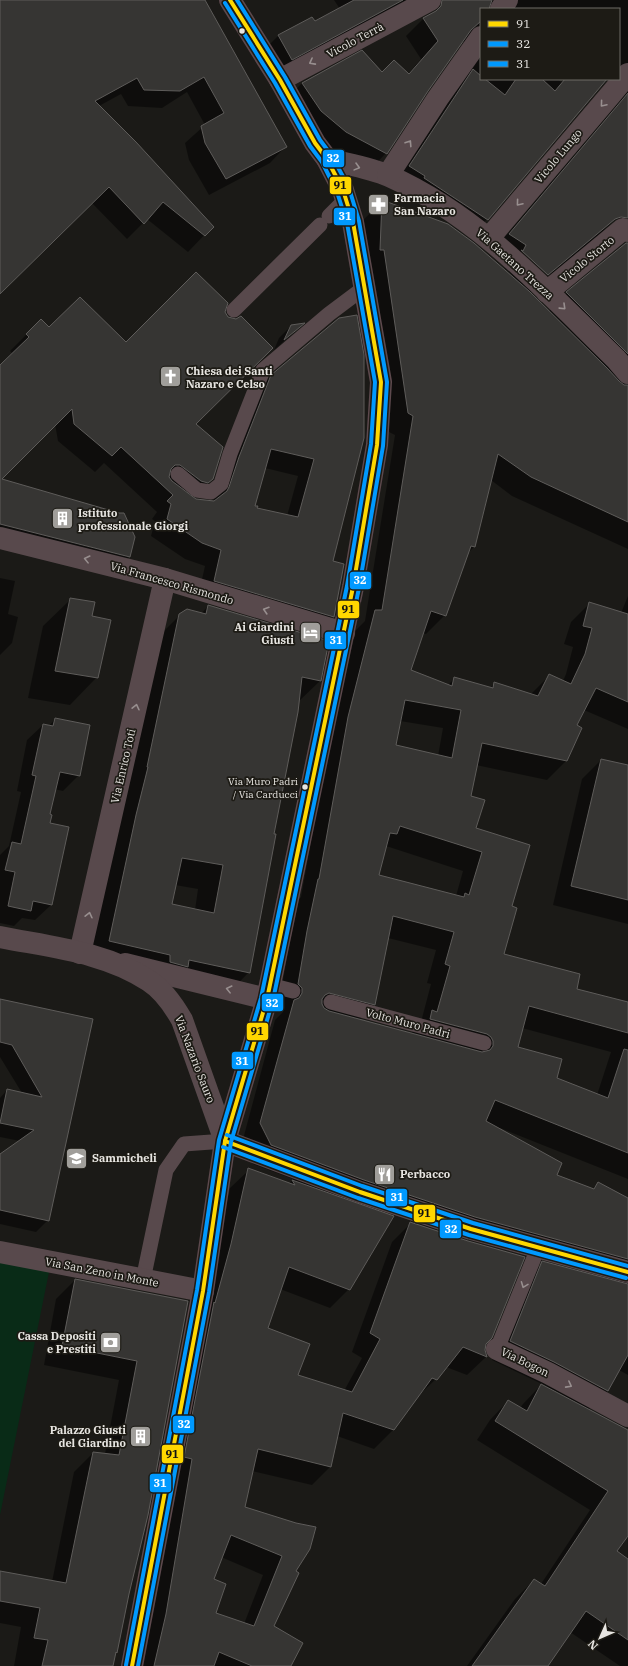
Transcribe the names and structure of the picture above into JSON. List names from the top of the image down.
{
  "streets": {
    "street": [
      "Vicolo Terrà",
      "Vicolo Lungo",
      "Vicolo Storto",
      "Via Gaetano Trezza",
      "Via Francesco Rismondo",
      "Via Enrico Toti",
      "Via Nazario Sauro",
      "Via San Zeno in Monte",
      "Via Bogon"
    ],
    "lane": ["Volto Muro Padri"]
  },
  "crossings": [
    ["Vicolo Lungo", "Via Gaetano Trezza"],
    ["Vicolo Storto", "Via Gaetano Trezza"],
    ["Via Francesco Rismondo", "Via Enrico Toti"],
    ["Via Enrico Toti", "Via Nazario Sauro"]
  ],
  "one_way": [
    "Vicolo Terrà",
    "Via Gaetano Trezza",
    "Via Francesco Rismondo",
    "Via Enrico Toti"
  ],
  "places": {
    "pharmacy": ["Farmacia San Nazaro"],
    "church": ["Chiesa dei Santi Nazaro e Celso"],
    "building": ["Istituto professionale Giorgi", "Palazzo Giusti del Giardino"],
    "hotel": ["Ai Giardini Giusti"],
    "other": ["Via Muro Padri / Via Carducci"],
    "school or university": ["Sammicheli"],
    "restaurant": ["Perbacco"],
    "bank": ["Cassa Depositi e Prestiti"]
  },
  "lines": ["transit line 91", "transit line 32", "transit line 31"],
  "legend": ["91", "32", "31"],
  "north": "bottom left"
}
